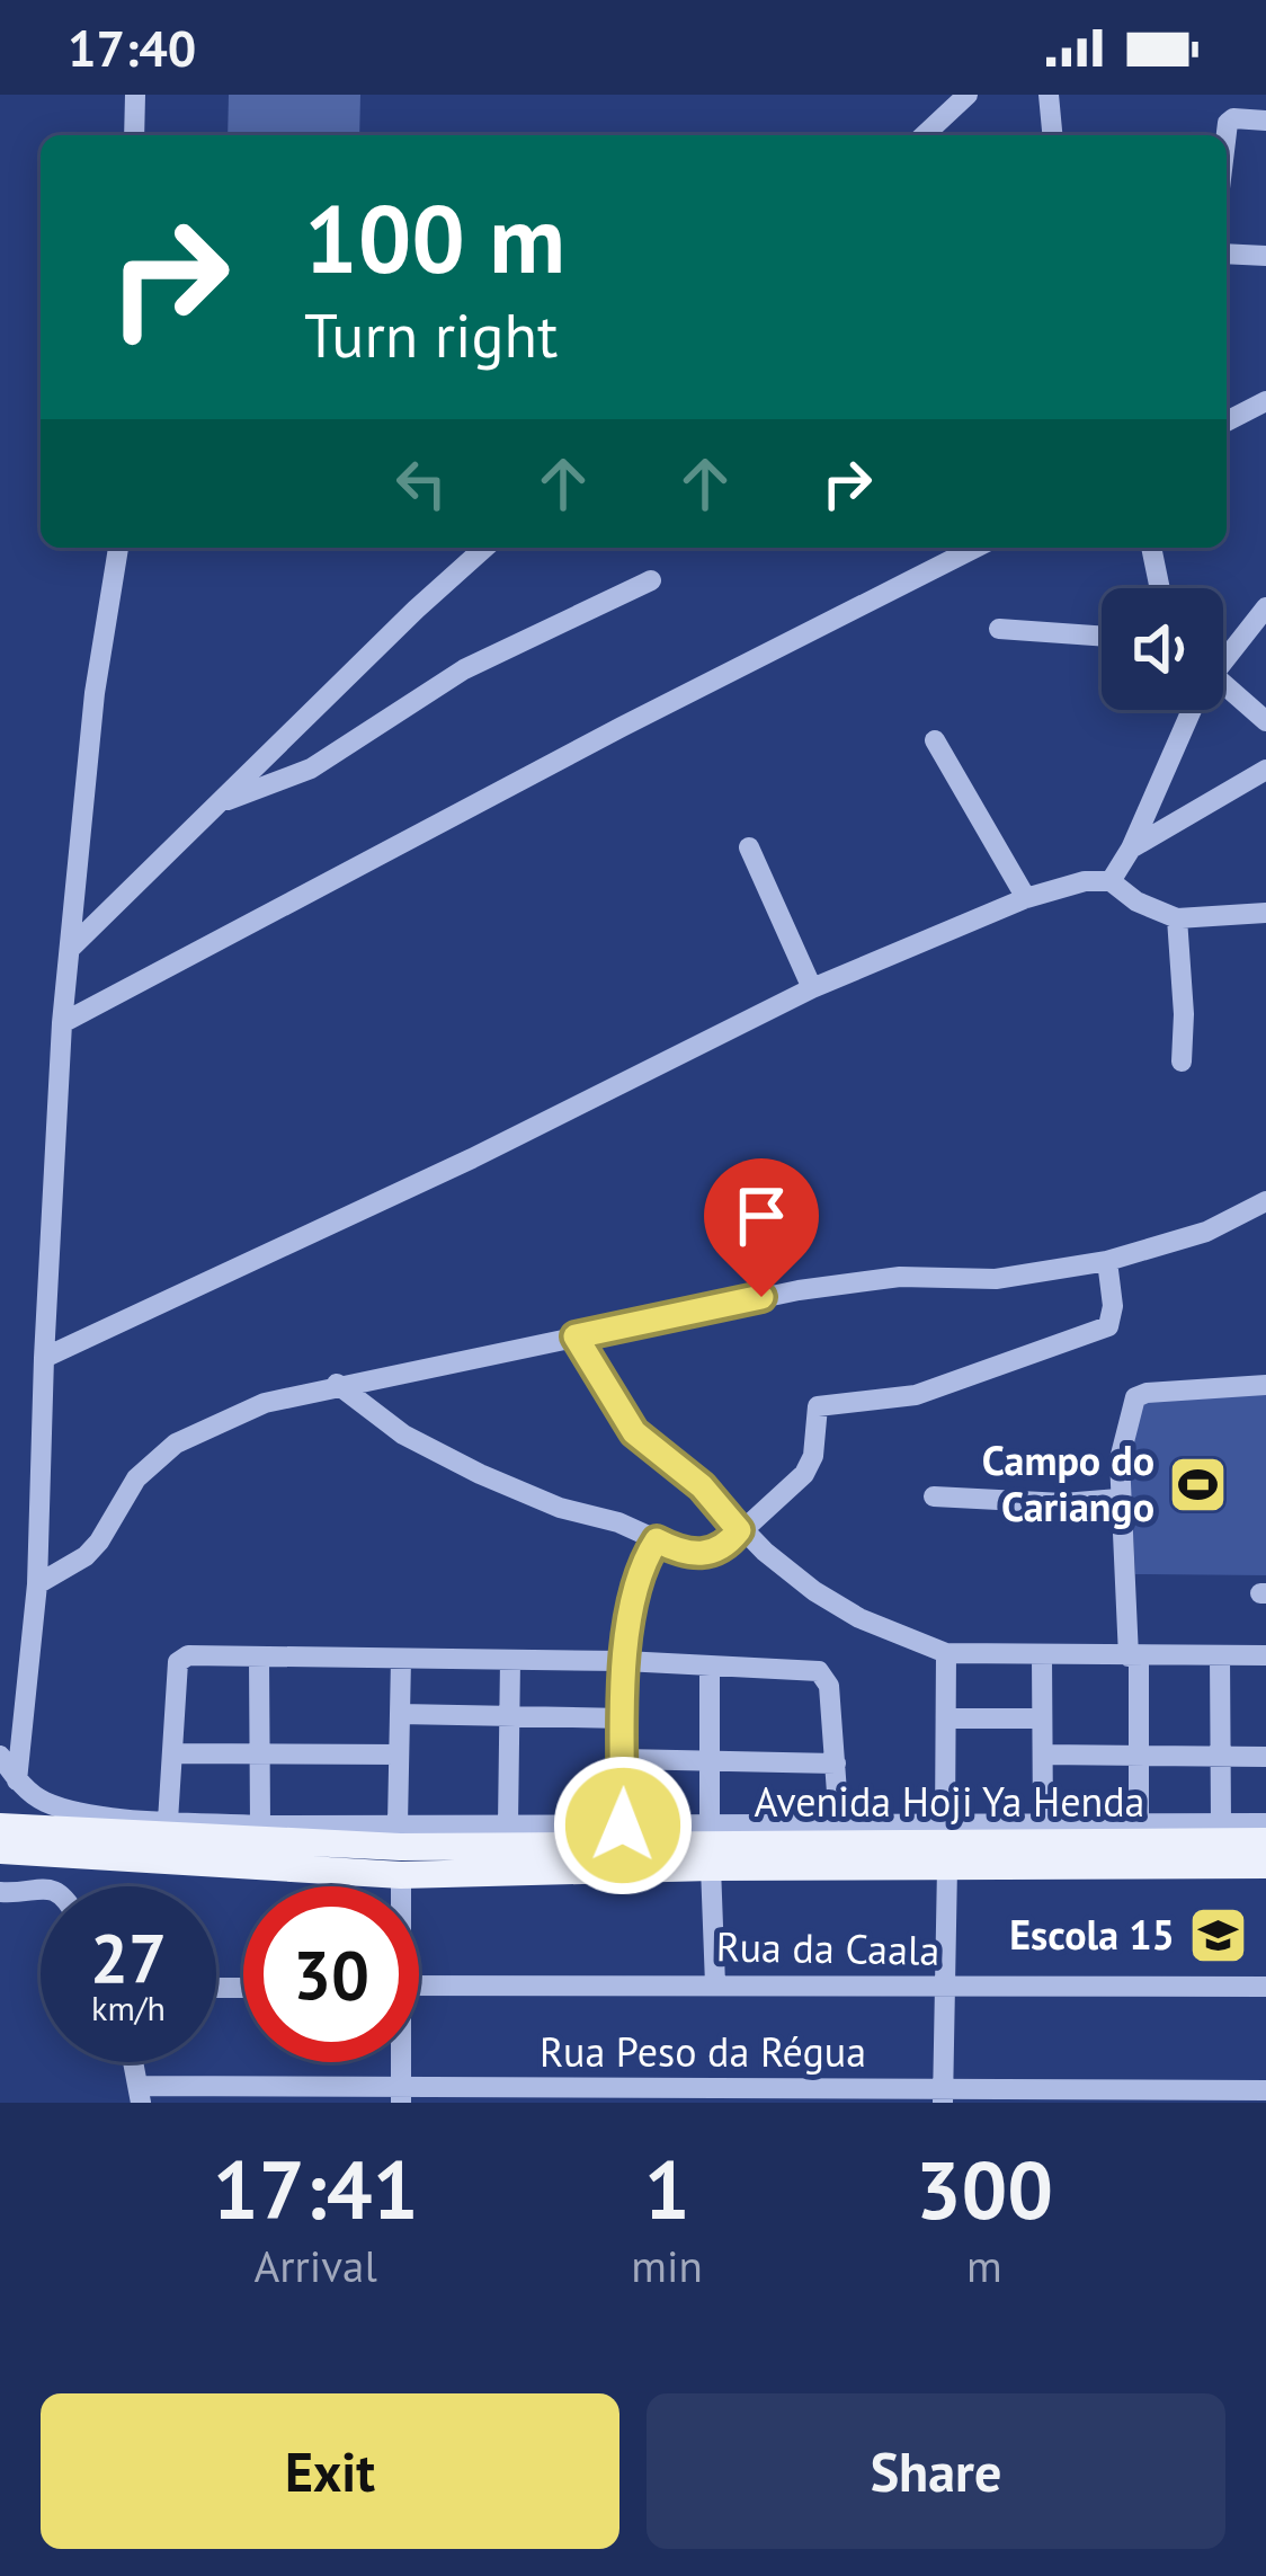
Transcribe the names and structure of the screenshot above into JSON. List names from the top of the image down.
{
  "streets": {
    "main road": ["Avenida Hoji Ya Henda"],
    "street": ["Rua da Caala", "Rua Peso da Régua"]
  },
  "places": {
    "sports": ["Campo do Cariango"],
    "school or university": ["Escola 15"]
  },
  "page": {
    "status": "17:40",
    "turn": ["100 m", "Turn right"],
    "speed": "27 km/h",
    "limit": "30",
    "eta": [
      "17:41",
      "Arrival",
      "1",
      "min",
      "300",
      "m"
    ],
    "buttons": ["Exit", "Share"]
  }
}
